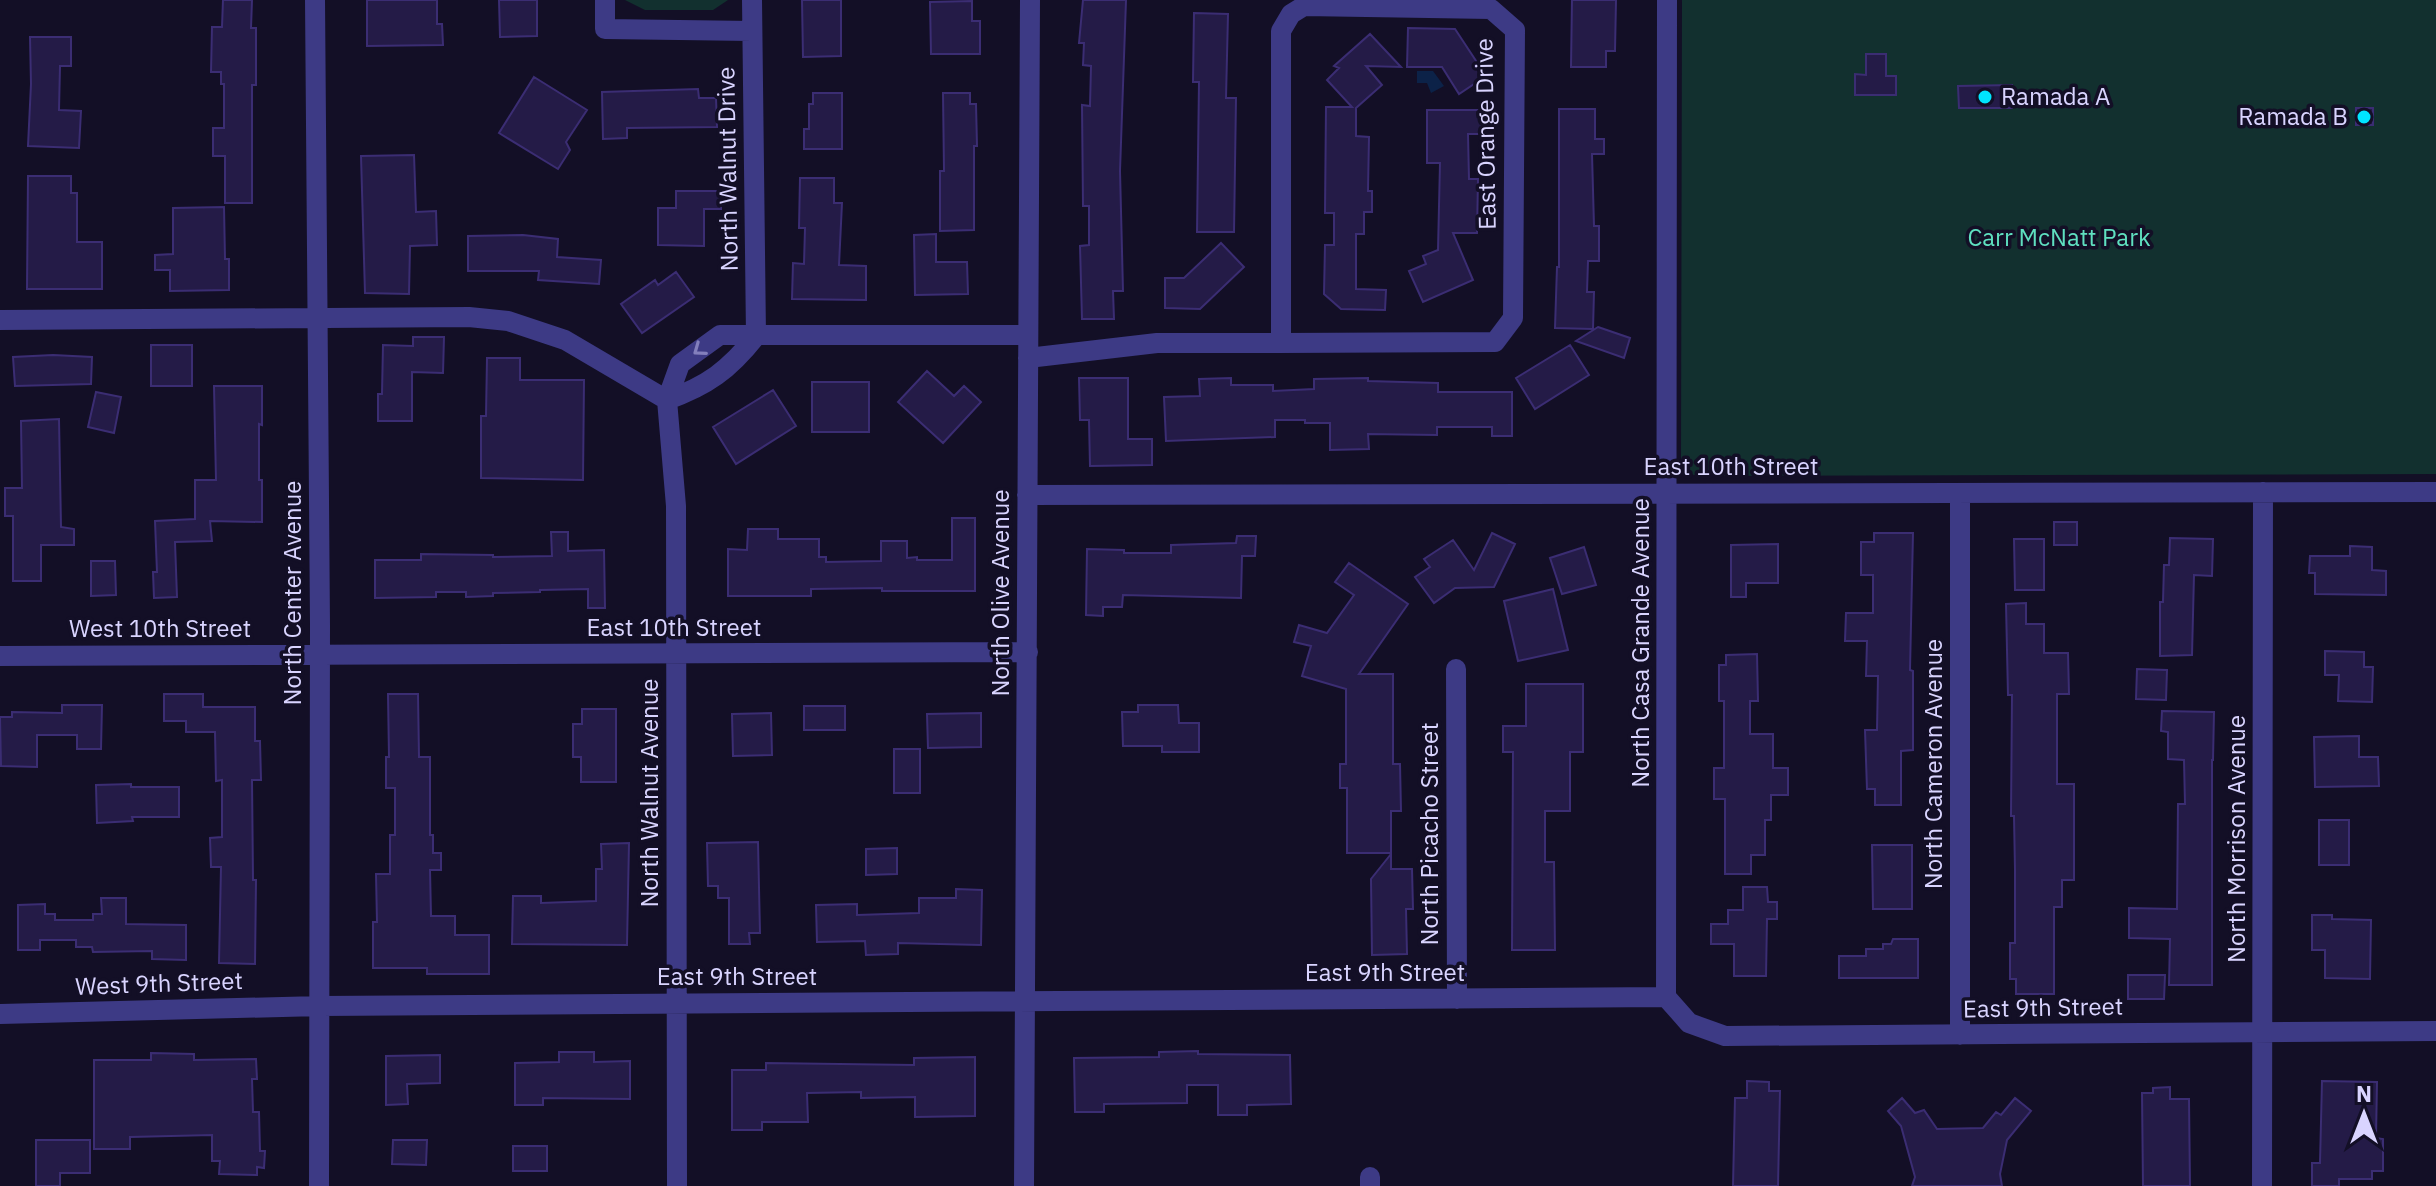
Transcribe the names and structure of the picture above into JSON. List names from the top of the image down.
{
  "streets": {
    "street": [
      "East Orange Drive",
      "North Walnut Drive",
      "East 10th Street",
      "North Center Avenue",
      "North Olive Avenue",
      "West 10th Street",
      "North Casa Grande Avenue",
      "North Cameron Avenue",
      "North Walnut Avenue",
      "North Picacho Street",
      "North Morrison Avenue",
      "East 9th Street",
      "West 9th Street"
    ]
  },
  "crossings": [
    ["East Orange Drive", "North Olive Avenue"],
    ["East 10th Street", "North Center Avenue"],
    ["East 10th Street", "North Olive Avenue"],
    ["East 10th Street", "West 10th Street"],
    ["East 10th Street", "North Casa Grande Avenue"],
    ["East 10th Street", "North Cameron Avenue"],
    ["East 10th Street", "North Walnut Avenue"],
    ["East 10th Street", "North Morrison Avenue"],
    ["North Center Avenue", "West 10th Street"],
    ["North Center Avenue", "East 9th Street"],
    ["North Center Avenue", "West 9th Street"],
    ["North Olive Avenue", "East 9th Street"],
    ["North Casa Grande Avenue", "East 9th Street"],
    ["North Cameron Avenue", "East 9th Street"],
    ["North Walnut Avenue", "East 9th Street"],
    ["North Picacho Street", "East 9th Street"],
    ["North Morrison Avenue", "East 9th Street"],
    ["East 9th Street", "West 9th Street"]
  ],
  "parks": ["Carr McNatt Park"],
  "places": ["Ramada A", "Ramada B"],
  "north": "top"
}
